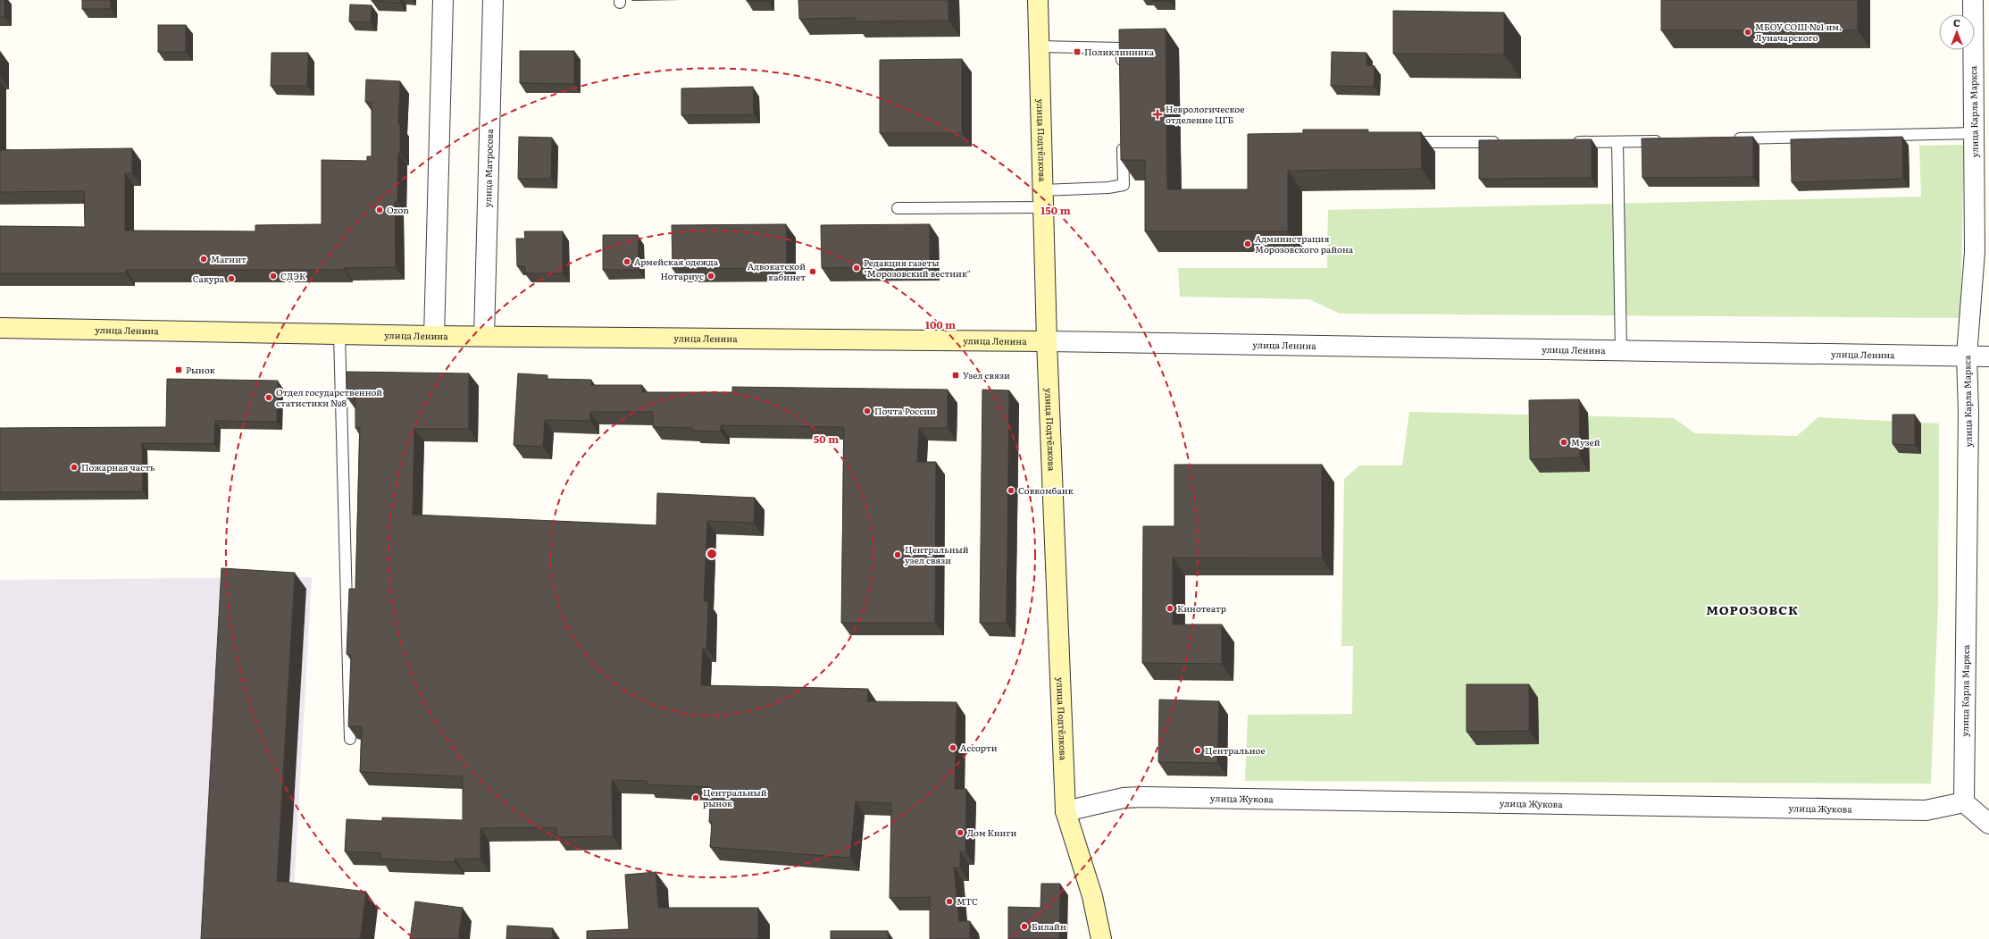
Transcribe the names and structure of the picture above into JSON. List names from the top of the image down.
{
  "streets": {
    "main road": ["улица Подтёлкова", "улица Ленина"],
    "street": ["улица Карла Маркса", "улица Матросова", "улица Жукова"]
  },
  "crossings": [
    ["улица Карла Маркса", "улица Ленина"],
    ["улица Карла Маркса", "улица Жукова"],
    ["улица Подтёлкова", "улица Ленина"],
    ["улица Подтёлкова", "улица Жукова"],
    ["улица Матросова", "улица Ленина"]
  ],
  "districts": ["МОРОЗОВСК"],
  "places": {
    "other": [
      "МБОУ СОШ №1 им. Луначарского",
      "Ozon",
      "Администрация Морозовского района",
      "Магнит",
      "Армейская одежда",
      "Редакция газеты \"Морозовский вестник\"",
      "Адвокатской кабинет",
      "СДЭК",
      "Нотариус",
      "Сакура",
      "Отдел государственной статистики №8",
      "Почта России",
      "Музей",
      "Пожарная часть",
      "Совкомбанк",
      "Центральный узел связи",
      "Кинотеатр",
      "Ассорти",
      "Центральное",
      "Центральный рынок",
      "Дом Книги",
      "МТС",
      "Билайн"
    ],
    "transit": ["Поликлинника", "Рынок", "Узел связи"],
    "health": ["Неврологическое отделение ЦГБ"]
  },
  "north": "top",
  "rings": ["150 m", "100 m", "50 m"]
}
